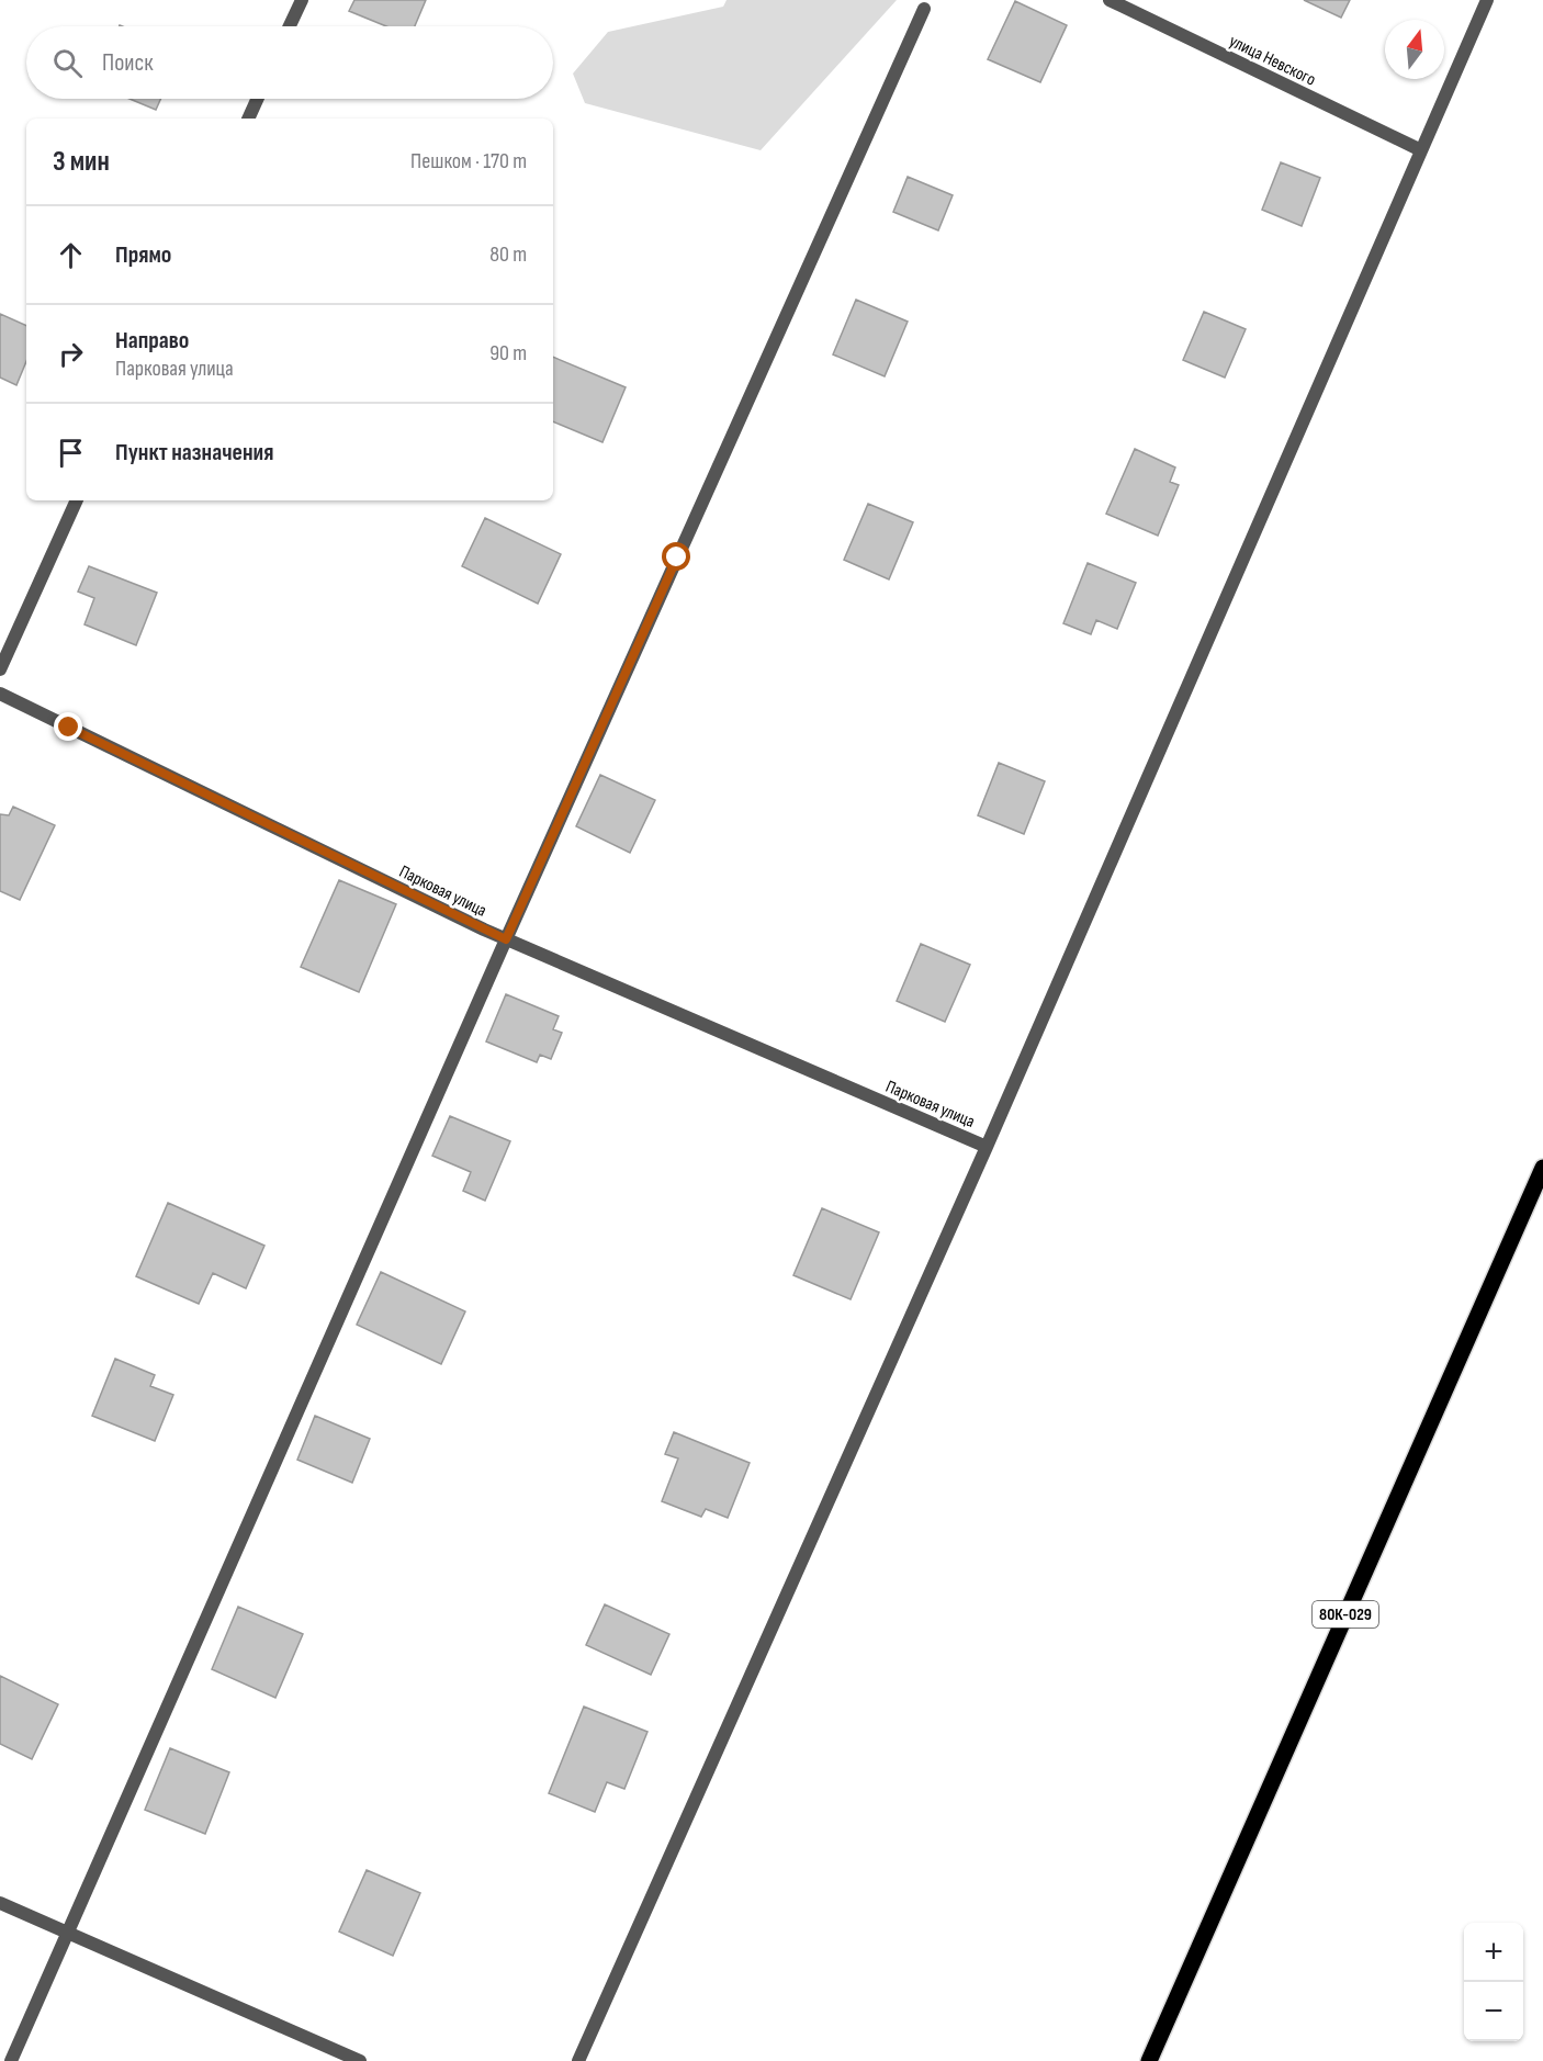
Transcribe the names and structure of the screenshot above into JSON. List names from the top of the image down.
{
  "streets": {
    "main road": ["80К-029"],
    "street": ["улица Невского", "Парковая улица"]
  },
  "north": "top",
  "page": {
    "search": "Поиск",
    "heading": ["3 мин", "Пешком · 170 m"],
    "list": [
      ["Прямо", "80 m"],
      ["Направо", "Парковая улица", "90 m"],
      "Пункт назначения"
    ],
    "map_buttons": ["+", "−"]
  }
}
